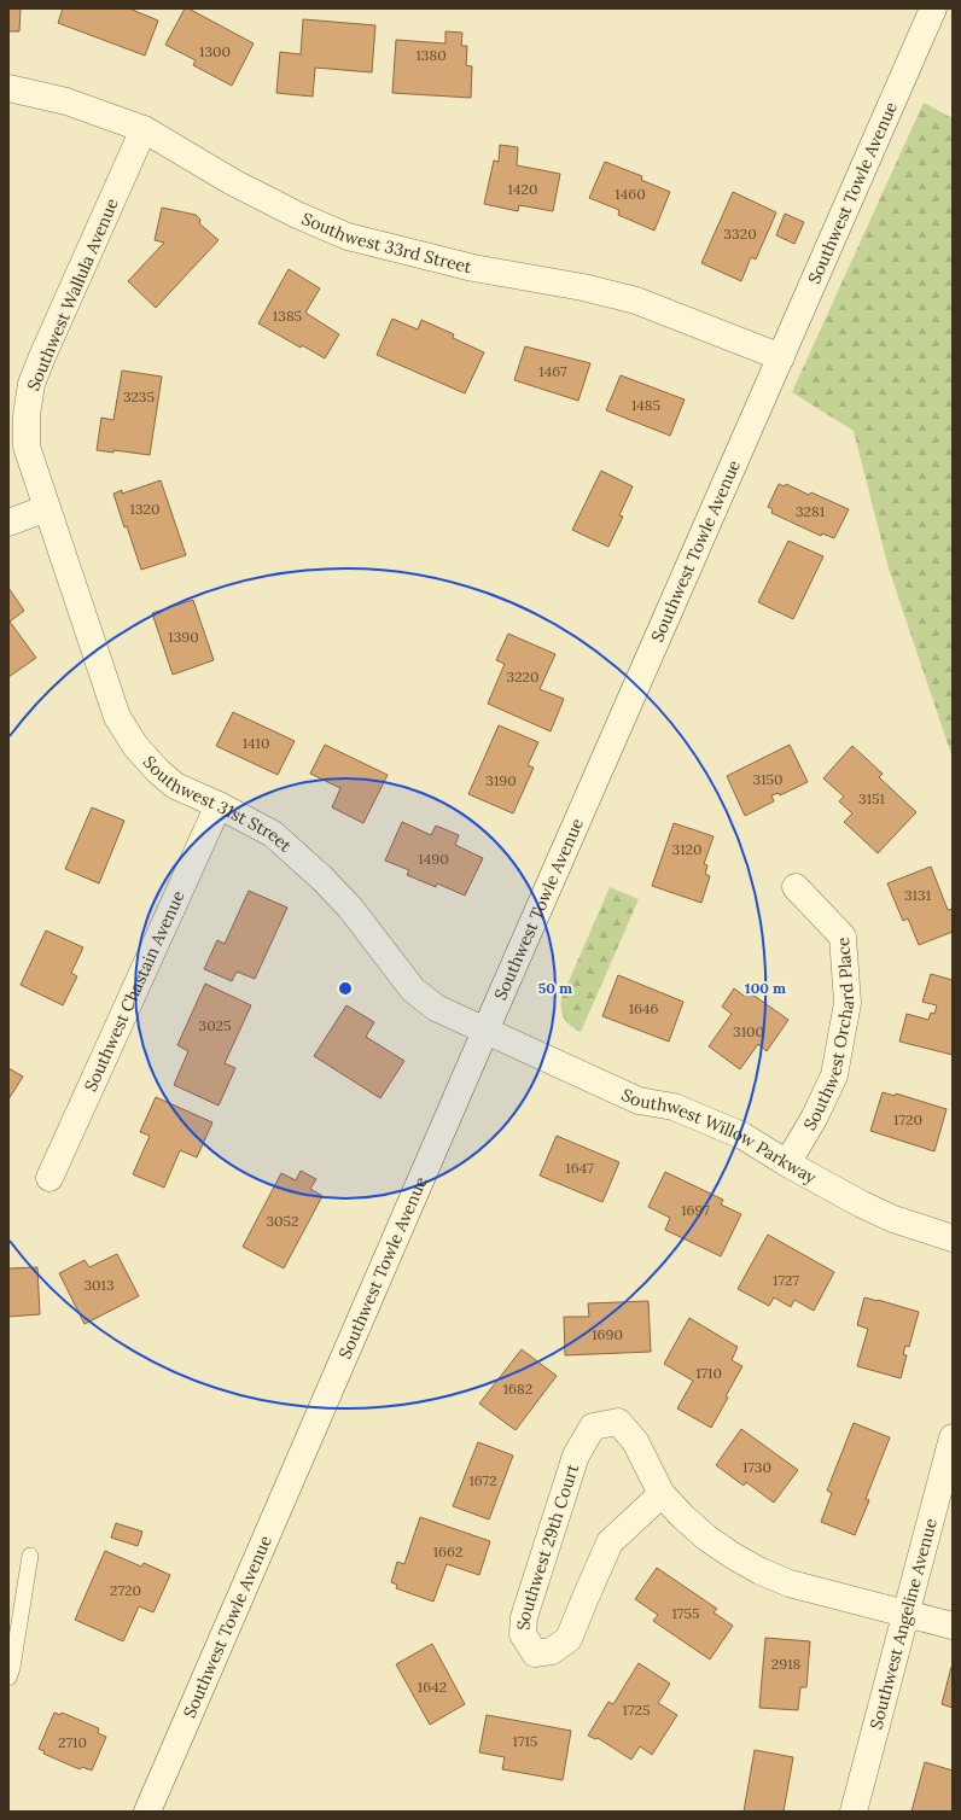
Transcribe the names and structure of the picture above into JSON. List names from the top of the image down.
{
  "streets": {
    "street": [
      "Southwest Towle Avenue",
      "Southwest 33rd Street",
      "Southwest Wallula Avenue",
      "Southwest 31st Street",
      "Southwest Chastain Avenue",
      "Southwest Orchard Place",
      "Southwest Willow Parkway",
      "Southwest 29th Court",
      "Southwest Angeline Avenue"
    ]
  },
  "crossings": [
    ["Southwest Towle Avenue", "Southwest 33rd Street"],
    ["Southwest Towle Avenue", "Southwest 31st Street"],
    ["Southwest Towle Avenue", "Southwest Willow Parkway"],
    ["Southwest 33rd Street", "Southwest Wallula Avenue"],
    ["Southwest Wallula Avenue", "Southwest 31st Street"],
    ["Southwest 31st Street", "Southwest Chastain Avenue"],
    ["Southwest 31st Street", "Southwest Willow Parkway"],
    ["Southwest Orchard Place", "Southwest Willow Parkway"],
    ["Southwest 29th Court", "Southwest Angeline Avenue"]
  ],
  "house_numbers": [
    "1300",
    "1380",
    "1420",
    "1460",
    "3320",
    "1385",
    "1467",
    "3235",
    "1485",
    "1320",
    "3281",
    "1390",
    "3220",
    "1410",
    "3150",
    "3190",
    "3151",
    "3120",
    "1490",
    "3131",
    "1646",
    "3025",
    "3100",
    "1720",
    "1647",
    "1697",
    "3052",
    "1727",
    "3013",
    "1690",
    "1710",
    "1682",
    "1730",
    "1672",
    "1662",
    "2720",
    "1755",
    "2918",
    "1642",
    "1725",
    "1715",
    "2710"
  ],
  "rings": ["50 m", "100 m"]
}
